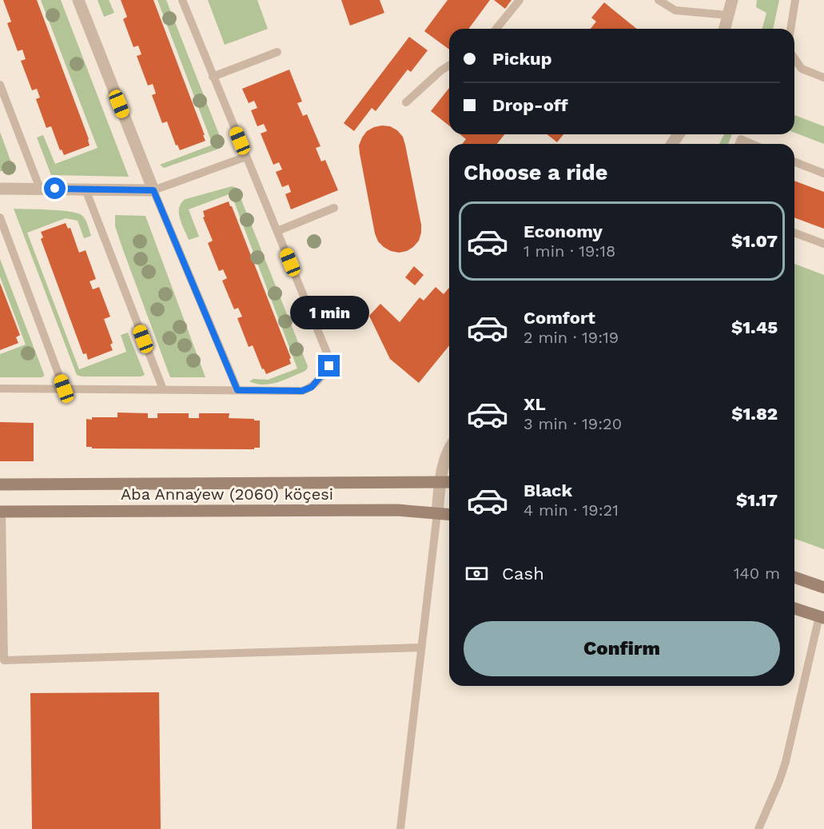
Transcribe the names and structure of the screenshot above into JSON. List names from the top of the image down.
{
  "streets": {
    "main road": ["Aba Annaýew (2060) köçesi"]
  },
  "page": {
    "banner": ["Pickup", "Drop-off"],
    "heading": "Choose a ride",
    "list": [
      {
        "name": "Economy",
        "note": "1 min · 19:18",
        "value": "$1.07"
      },
      {
        "name": "Comfort",
        "note": "2 min · 19:19",
        "value": "$1.45"
      },
      {
        "name": "XL",
        "note": "3 min · 19:20",
        "value": "$1.82"
      },
      {
        "name": "Black",
        "note": "4 min · 19:21",
        "value": "$1.17"
      }
    ],
    "bubble": "1 min",
    "pay": ["Cash", "140 m"],
    "buttons": "Confirm"
  }
}
